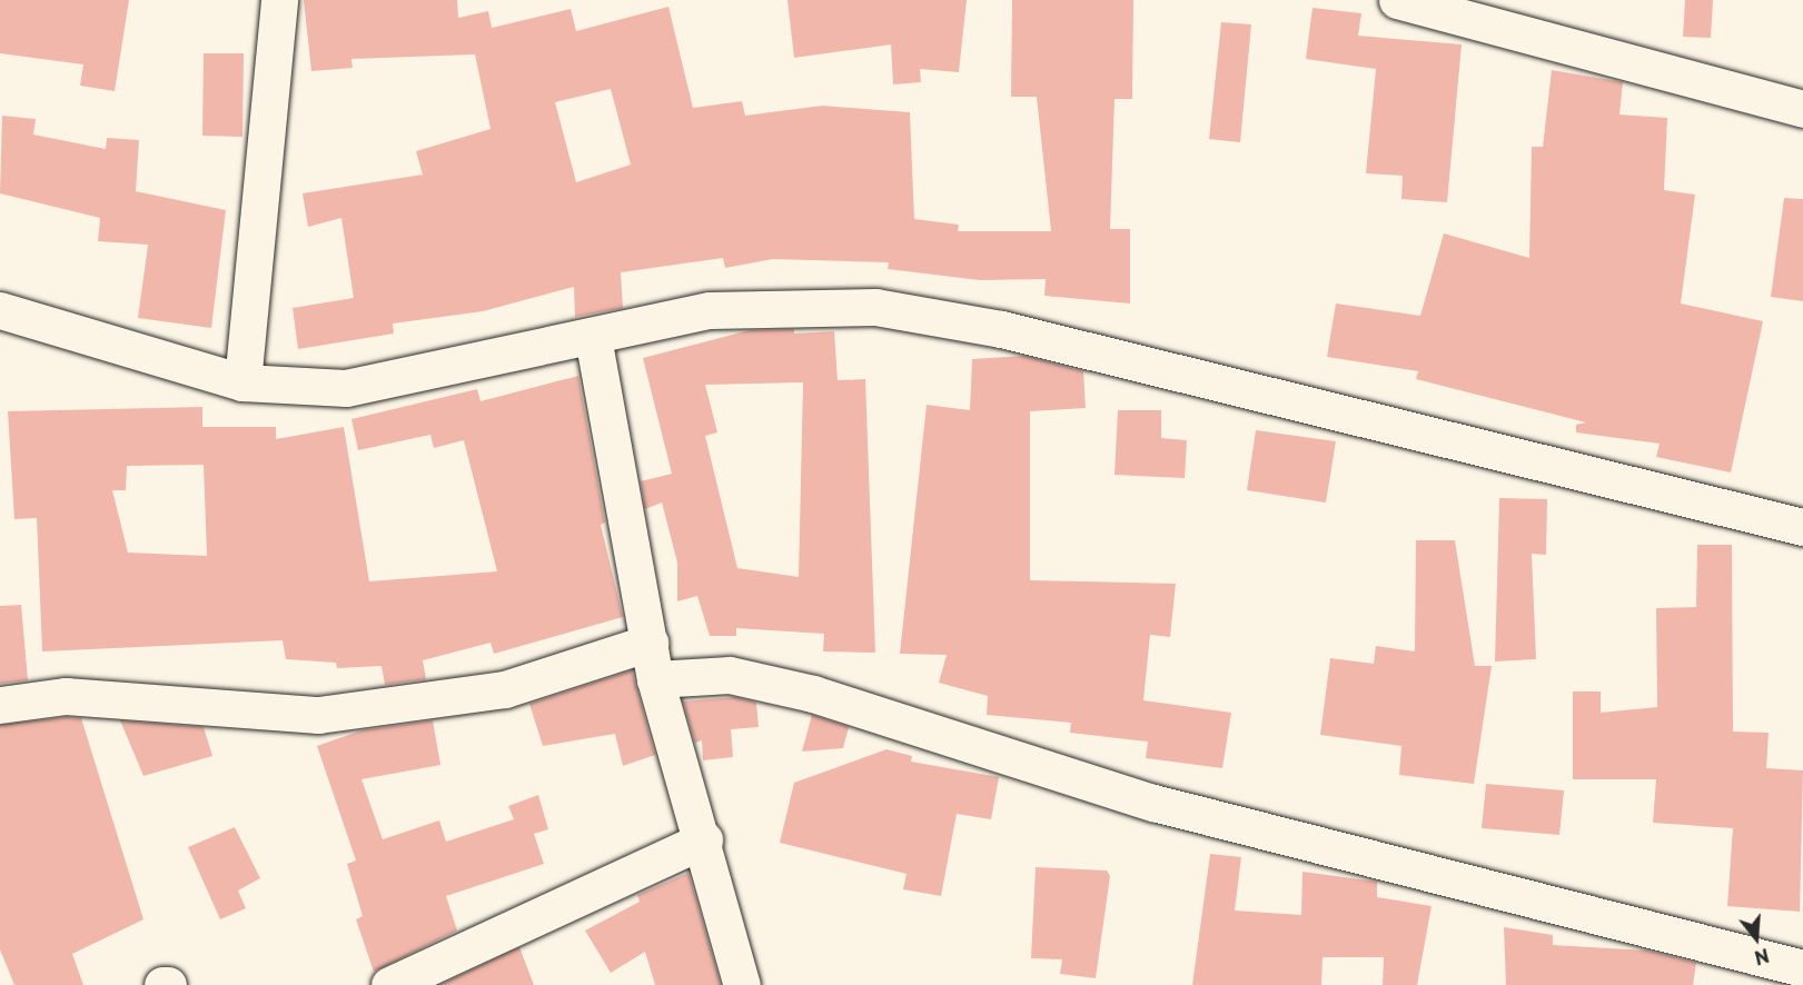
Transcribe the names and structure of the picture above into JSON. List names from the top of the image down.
{
  "north": "bottom"
}
